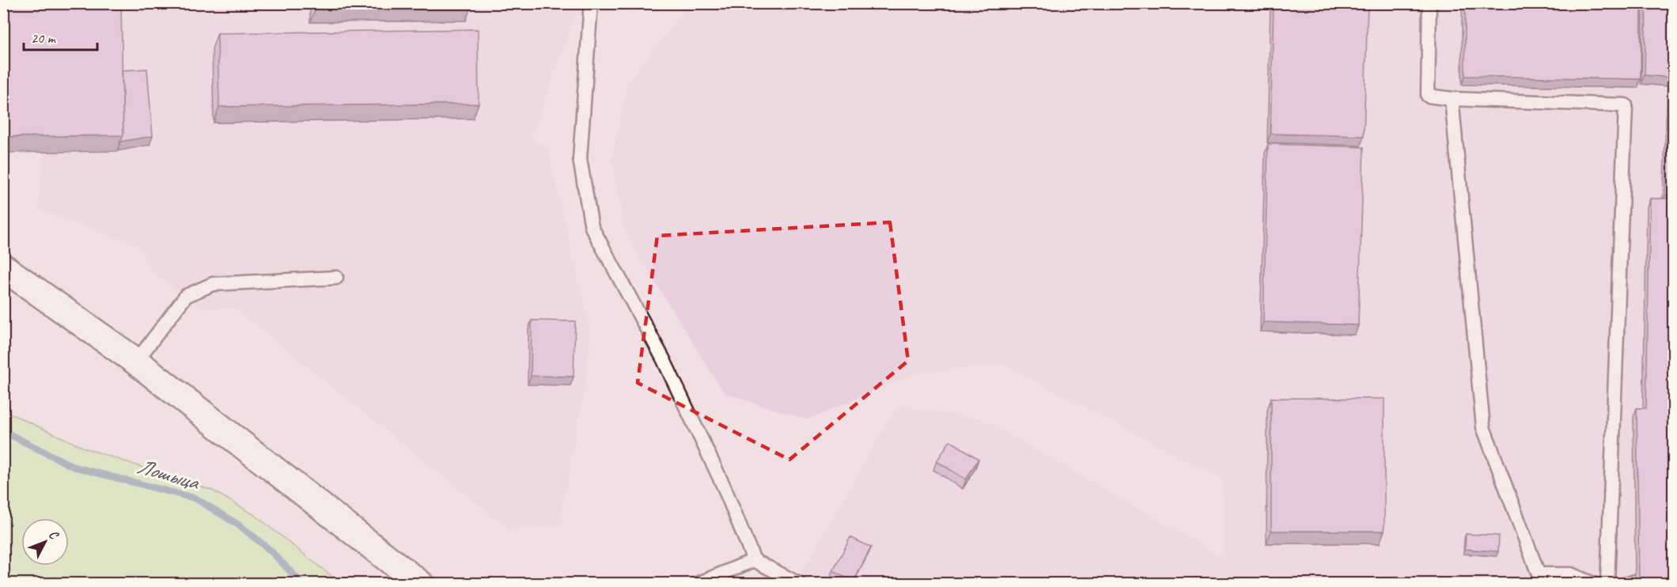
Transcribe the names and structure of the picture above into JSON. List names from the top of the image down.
{
  "water": ["Лошыца"],
  "scale_bar": "20 m",
  "north": "top right"
}
